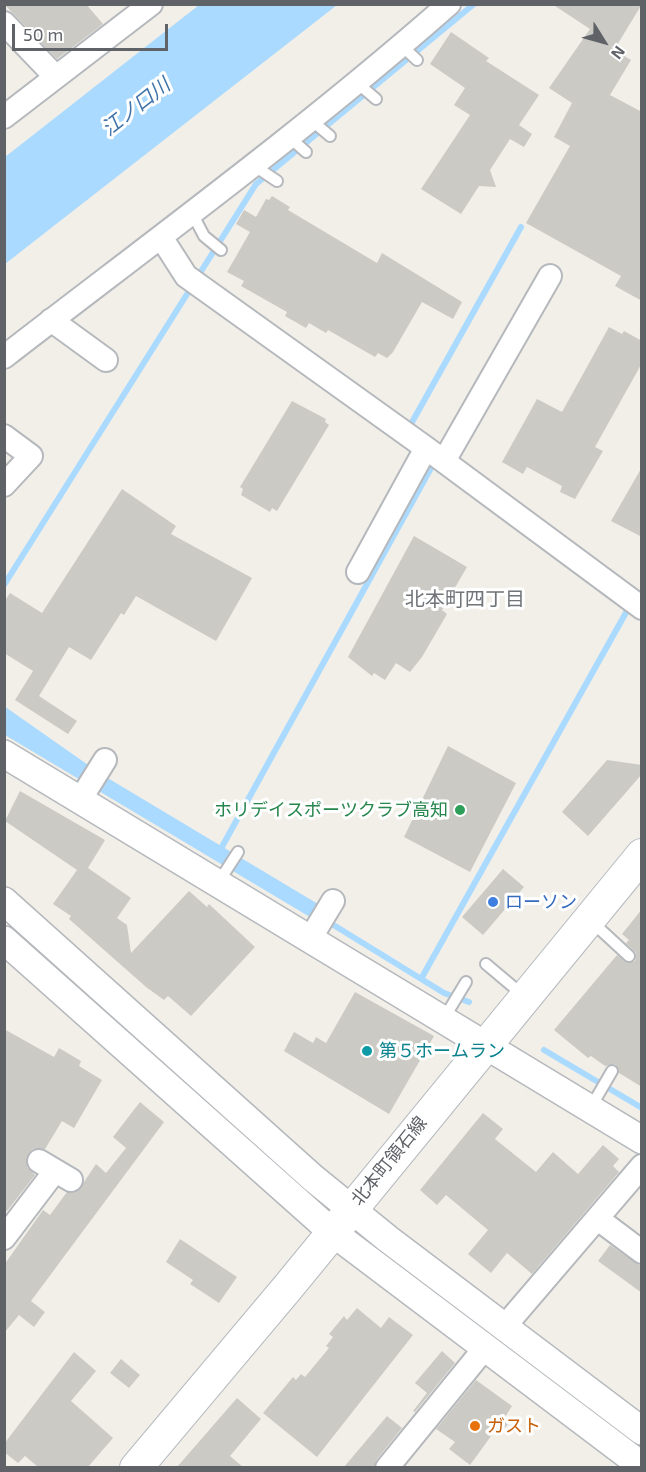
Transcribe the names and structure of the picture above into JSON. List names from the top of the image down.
{
  "streets": {
    "main road": ["北本町領石線"]
  },
  "districts": ["北本町四丁目"],
  "water": ["江ノ口川"],
  "places": [
    "ホリデイスポーツクラブ高知",
    "ローソン",
    "第５ホームラン",
    "ガスト"
  ],
  "scale_bar": "50 m",
  "north": "bottom right"
}
